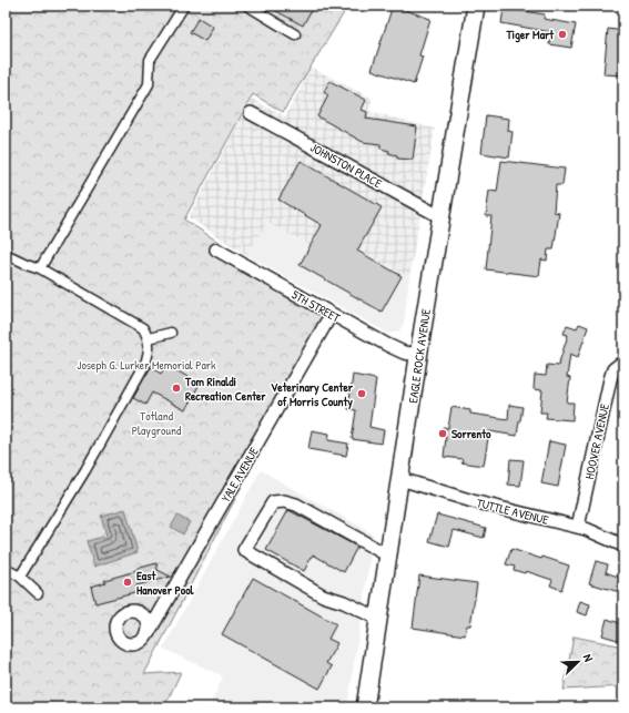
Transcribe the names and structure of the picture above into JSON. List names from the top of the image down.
{
  "streets": {
    "main road": ["EAGLE ROCK AVENUE"],
    "street": [
      "JOHNSTON PLACE",
      "5TH STREET",
      "HOOVER AVENUE",
      "YALE AVENUE",
      "TUTTLE AVENUE"
    ]
  },
  "crossings": [
    ["JOHNSTON PLACE", "EAGLE ROCK AVENUE"],
    ["5TH STREET", "EAGLE ROCK AVENUE"],
    ["5TH STREET", "YALE AVENUE"],
    ["EAGLE ROCK AVENUE", "TUTTLE AVENUE"],
    ["HOOVER AVENUE", "TUTTLE AVENUE"]
  ],
  "parks": ["Joseph G. Lurker Memorial Park", "Totland Playground"],
  "places": [
    "Tiger Mart",
    "Tom Rinaldi Recreation Center",
    "Veterinary Center of Morris County",
    "Sorrento",
    "East Hanover Pool"
  ],
  "north": "top right"
}
